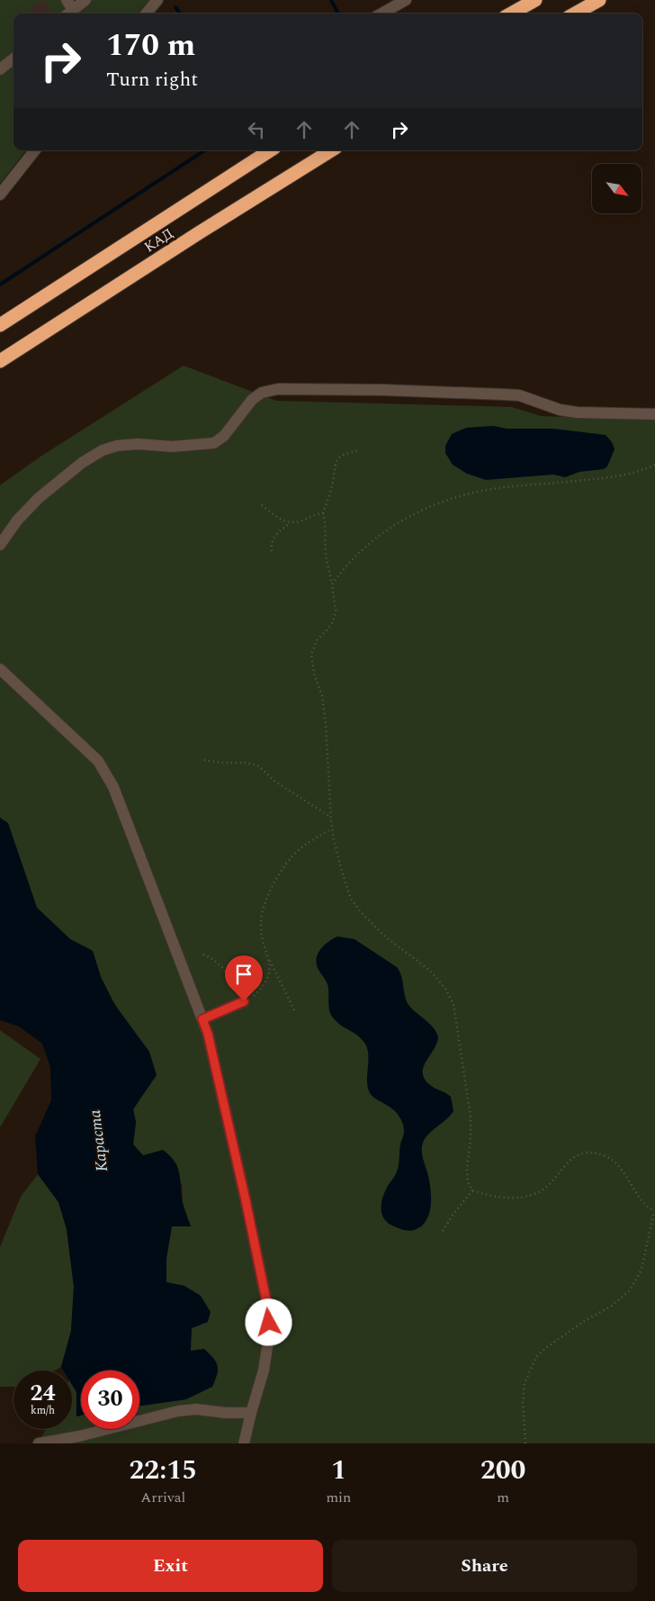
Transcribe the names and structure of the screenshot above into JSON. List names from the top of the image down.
{
  "streets": {
    "highway": ["КАД"]
  },
  "water": ["Караста"],
  "north": "bottom right",
  "page": {
    "turn": ["170 m", "Turn right"],
    "speed": "24 km/h",
    "limit": "30",
    "eta": [
      "22:15",
      "Arrival",
      "1",
      "min",
      "200",
      "m"
    ],
    "buttons": ["Exit", "Share"]
  }
}
